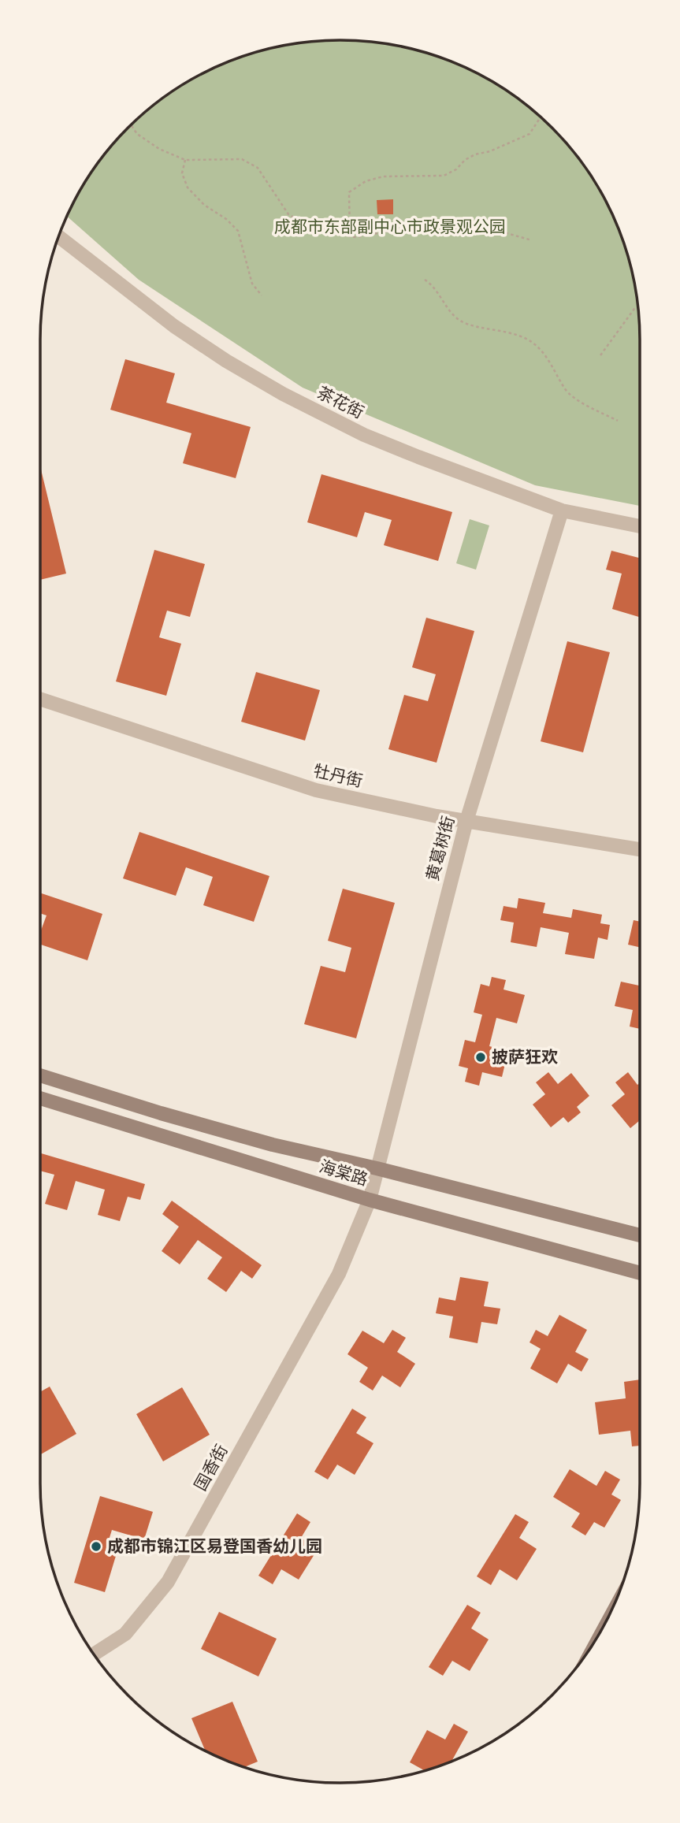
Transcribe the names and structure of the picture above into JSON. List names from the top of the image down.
{
  "streets": {
    "main road": ["海棠路"],
    "street": [
      "茶花街",
      "牡丹街",
      "黄葛树街",
      "国香街"
    ]
  },
  "crossings": [
    ["茶花街", "黄葛树街"],
    ["牡丹街", "黄葛树街"],
    ["黄葛树街", "海棠路"],
    ["黄葛树街", "国香街"],
    ["海棠路", "国香街"]
  ],
  "parks": ["成都市东部副中心市政景观公园"],
  "places": ["披萨狂欢", "成都市锦江区易登国香幼儿园"]
}
